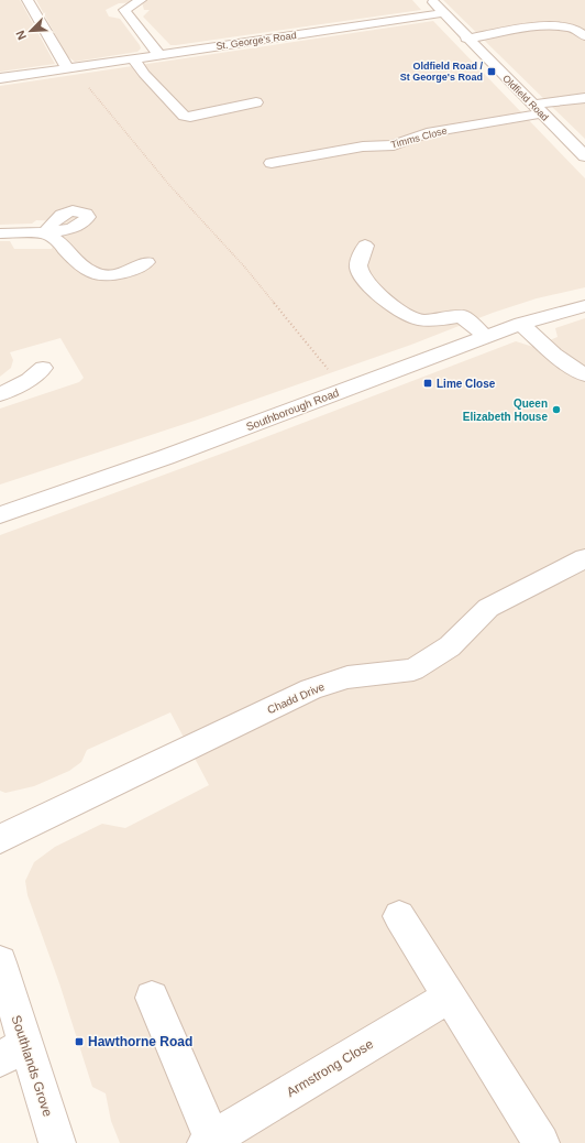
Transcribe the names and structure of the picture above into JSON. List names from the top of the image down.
{
  "streets": {
    "street": [
      "St. George's Road",
      "Oldfield Road",
      "Timms Close",
      "Southborough Road",
      "Chadd Drive",
      "Southlands Grove",
      "Armstrong Close"
    ]
  },
  "crossings": [
    ["St. George's Road", "Oldfield Road"],
    ["Oldfield Road", "Timms Close"]
  ],
  "places": {
    "transit": ["Oldfield Road / St George's Road", "Lime Close", "Hawthorne Road"],
    "other": ["Queen Elizabeth House"]
  },
  "north": "bottom left"
}
